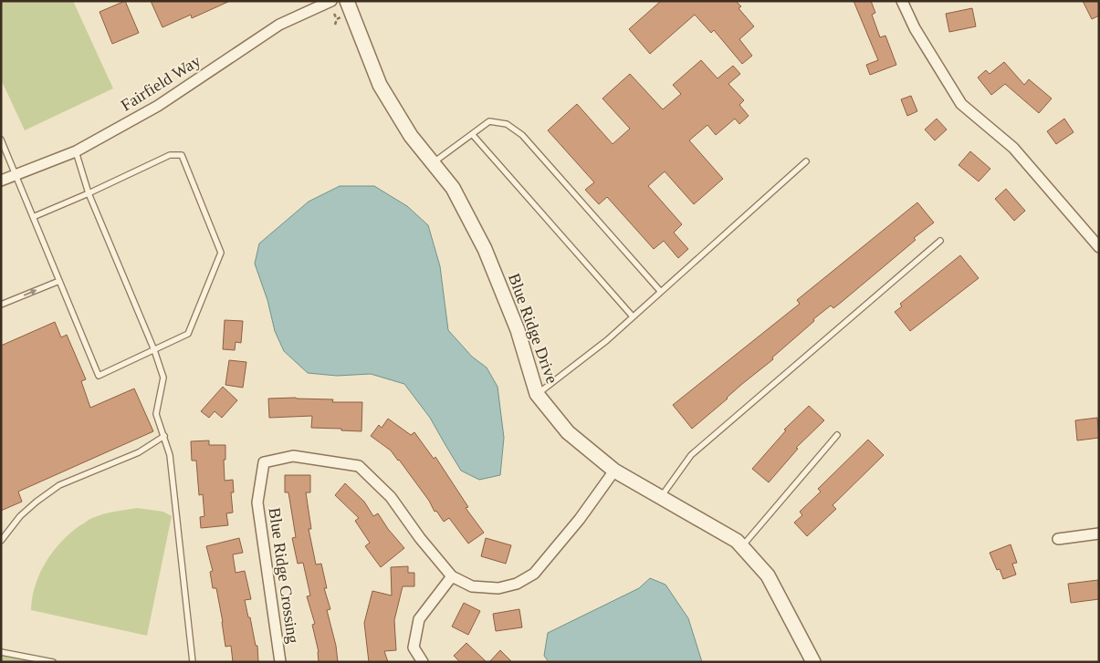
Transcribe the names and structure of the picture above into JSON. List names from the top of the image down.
{
  "streets": {
    "street": ["Fairfield Way", "Blue Ridge Drive", "Blue Ridge Crossing"]
  },
  "crossings": [
    ["Blue Ridge Drive", "Blue Ridge Crossing"]
  ]
}
